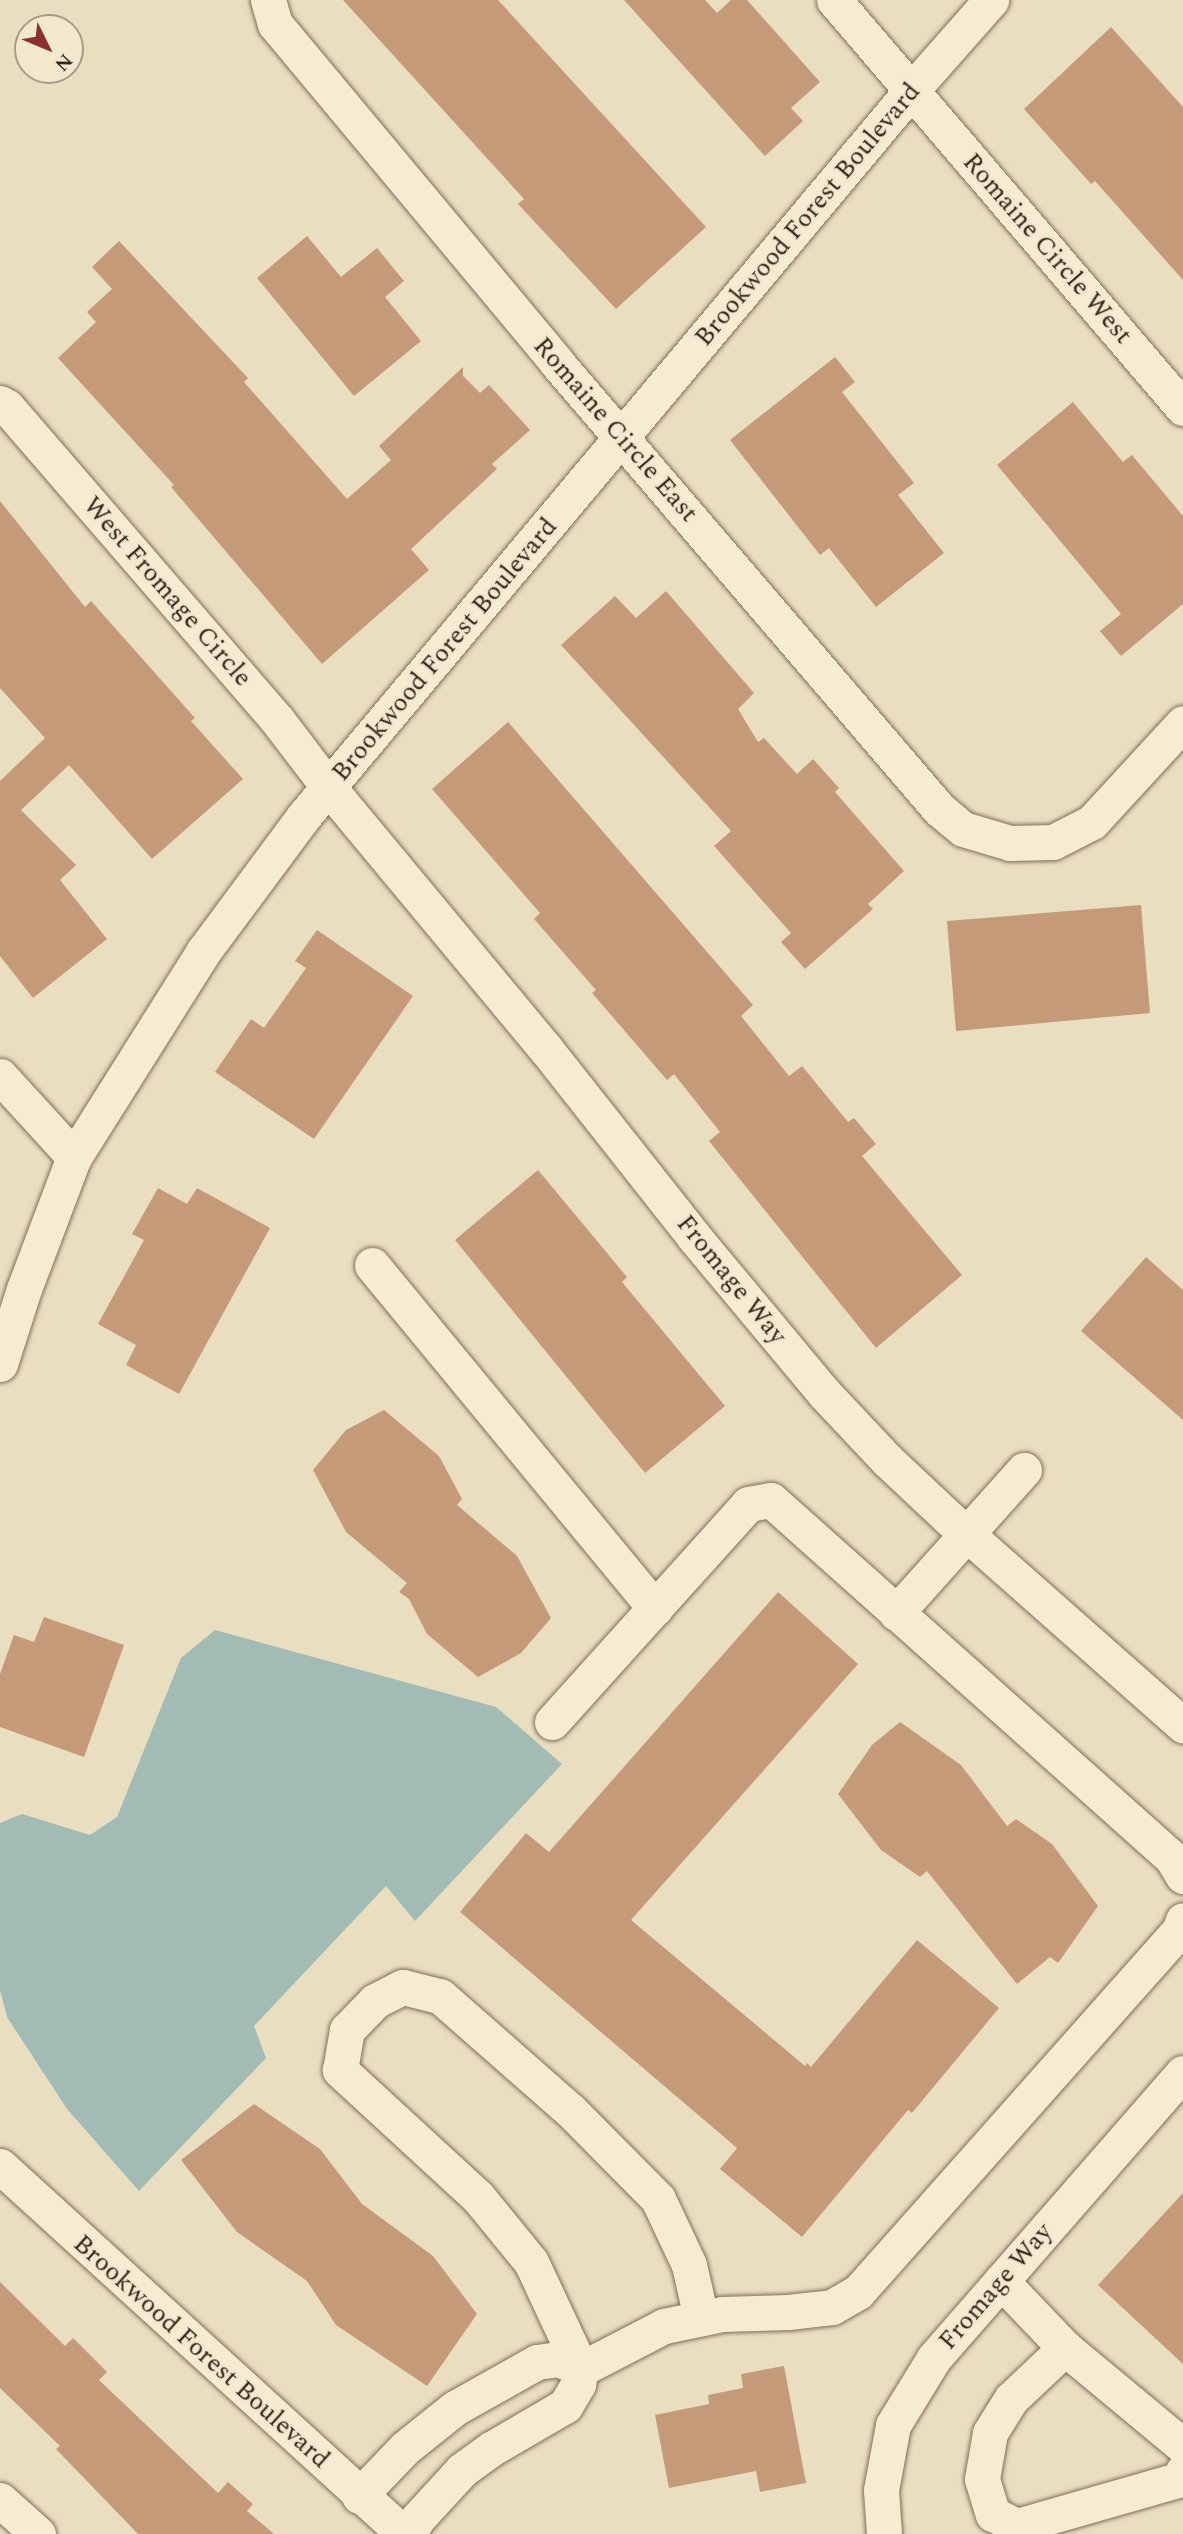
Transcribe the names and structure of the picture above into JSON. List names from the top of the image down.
{
  "streets": {
    "street": [
      "Brookwood Forest Boulevard",
      "Romaine Circle West",
      "Romaine Circle East",
      "West Fromage Circle",
      "Fromage Way"
    ]
  },
  "crossings": [
    ["Brookwood Forest Boulevard", "Romaine Circle West"],
    ["Brookwood Forest Boulevard", "Romaine Circle East"],
    ["Brookwood Forest Boulevard", "West Fromage Circle"],
    ["Brookwood Forest Boulevard", "Fromage Way"],
    ["West Fromage Circle", "Fromage Way"]
  ],
  "north": "bottom right"
}
